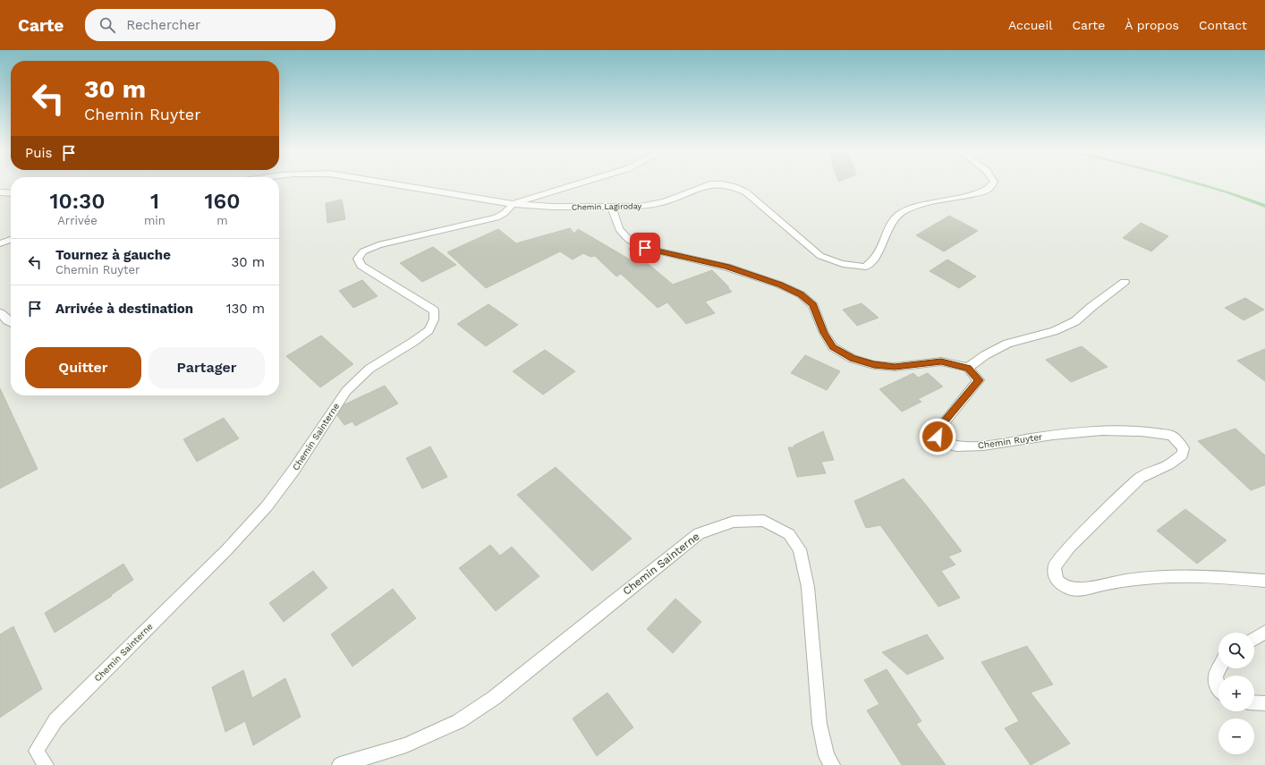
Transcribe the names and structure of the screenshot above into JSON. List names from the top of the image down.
{
  "streets": {
    "street": ["Chemin Lagiroday", "Chemin Sainterne", "Chemin Ruyter"]
  },
  "crossings": [
    ["Chemin Lagiroday", "Chemin Sainterne"]
  ],
  "page": {
    "header": "Carte",
    "search": "Rechercher",
    "nav": [
      "Accueil",
      "Carte",
      "À propos",
      "Contact"
    ],
    "turn": ["30 m", "Chemin Ruyter"],
    "then": "Puis",
    "eta": [
      "10:30",
      "Arrivée",
      "1",
      "min",
      "160",
      "m"
    ],
    "list": [
      {
        "name": "Tournez à gauche",
        "note": "Chemin Ruyter",
        "value": "30 m"
      },
      {
        "name": "Arrivée à destination",
        "value": "130 m"
      }
    ],
    "buttons": ["Quitter", "Partager"],
    "map_buttons": ["+", "−"]
  }
}
